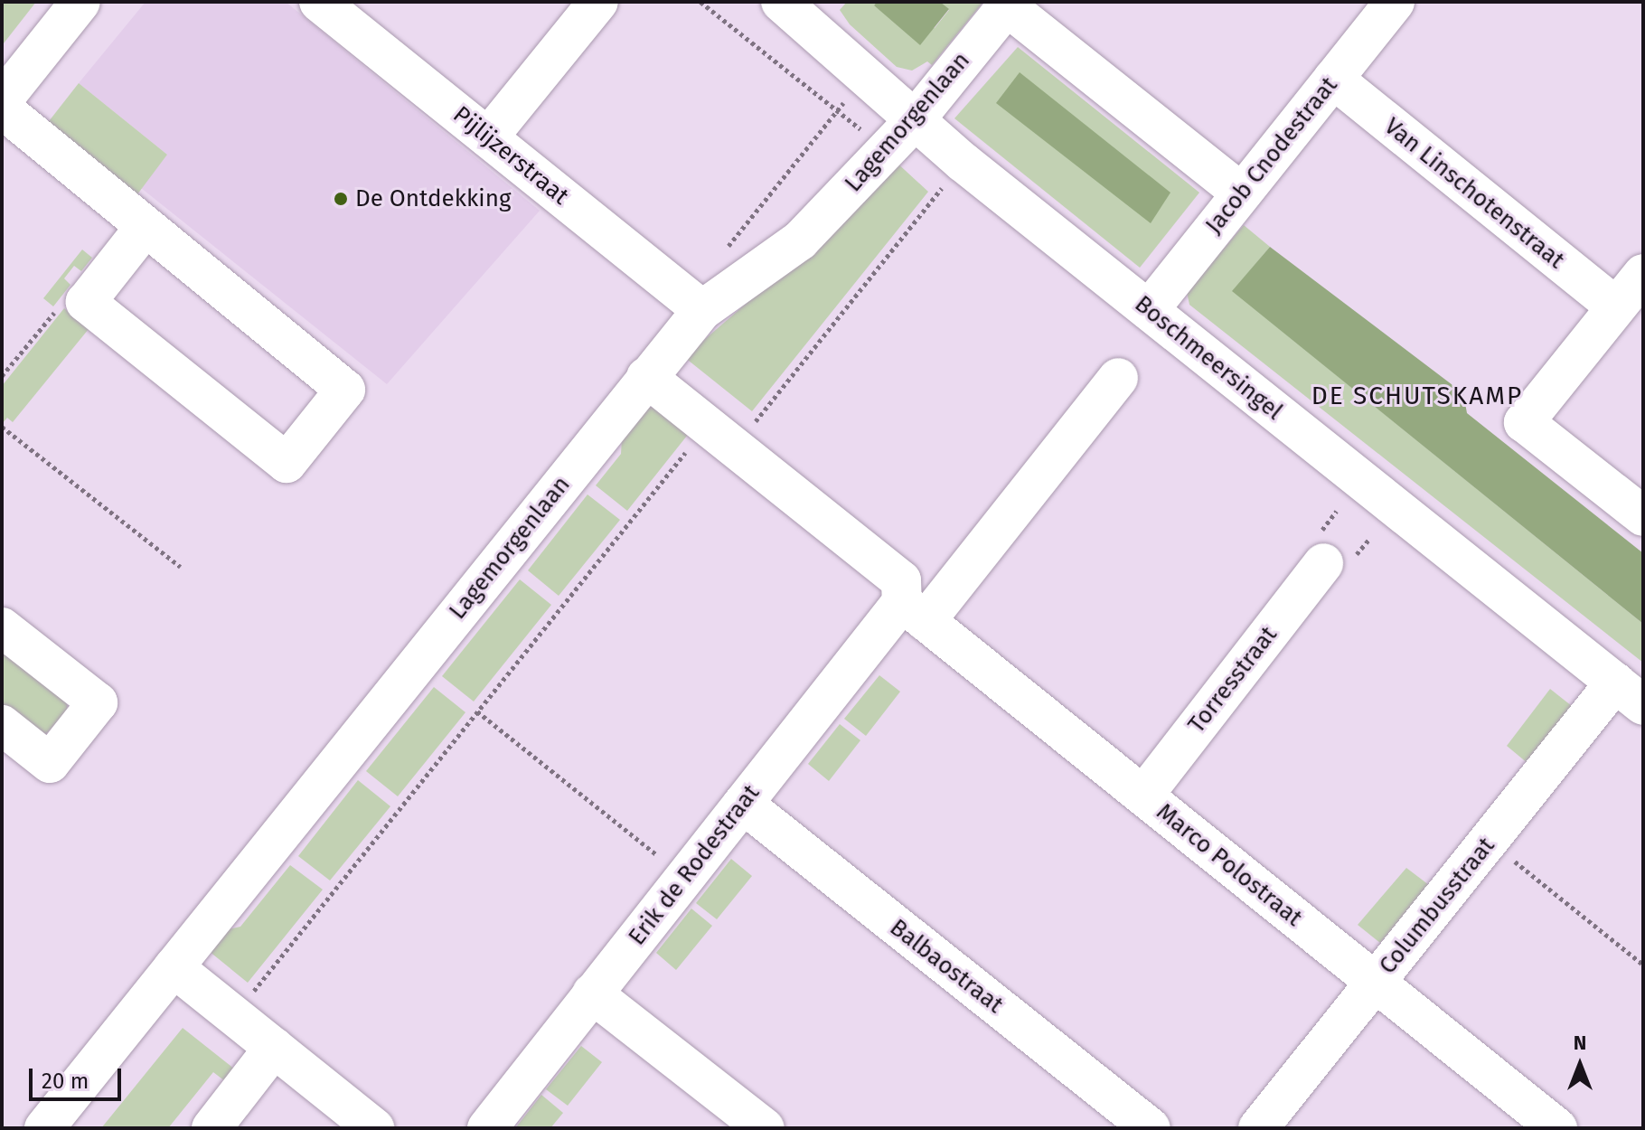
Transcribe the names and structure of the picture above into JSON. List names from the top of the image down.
{
  "streets": {
    "street": [
      "Lagemorgenlaan",
      "Pijlijzerstraat",
      "Jacob Cnodestraat",
      "Van Linschotenstraat",
      "Boschmeersingel",
      "Torresstraat",
      "Erik de Rodestraat",
      "Marco Polostraat",
      "Columbusstraat",
      "Balbaostraat"
    ]
  },
  "crossings": [
    ["Lagemorgenlaan", "Pijlijzerstraat"],
    ["Lagemorgenlaan", "Boschmeersingel"],
    ["Jacob Cnodestraat", "Van Linschotenstraat"],
    ["Jacob Cnodestraat", "Boschmeersingel"],
    ["Boschmeersingel", "Columbusstraat"],
    ["Torresstraat", "Marco Polostraat"],
    ["Erik de Rodestraat", "Marco Polostraat"],
    ["Erik de Rodestraat", "Balbaostraat"],
    ["Marco Polostraat", "Columbusstraat"]
  ],
  "districts": ["DE SCHUTSKAMP"],
  "places": ["De Ontdekking"],
  "scale_bar": "20 m",
  "north": "top"
}
